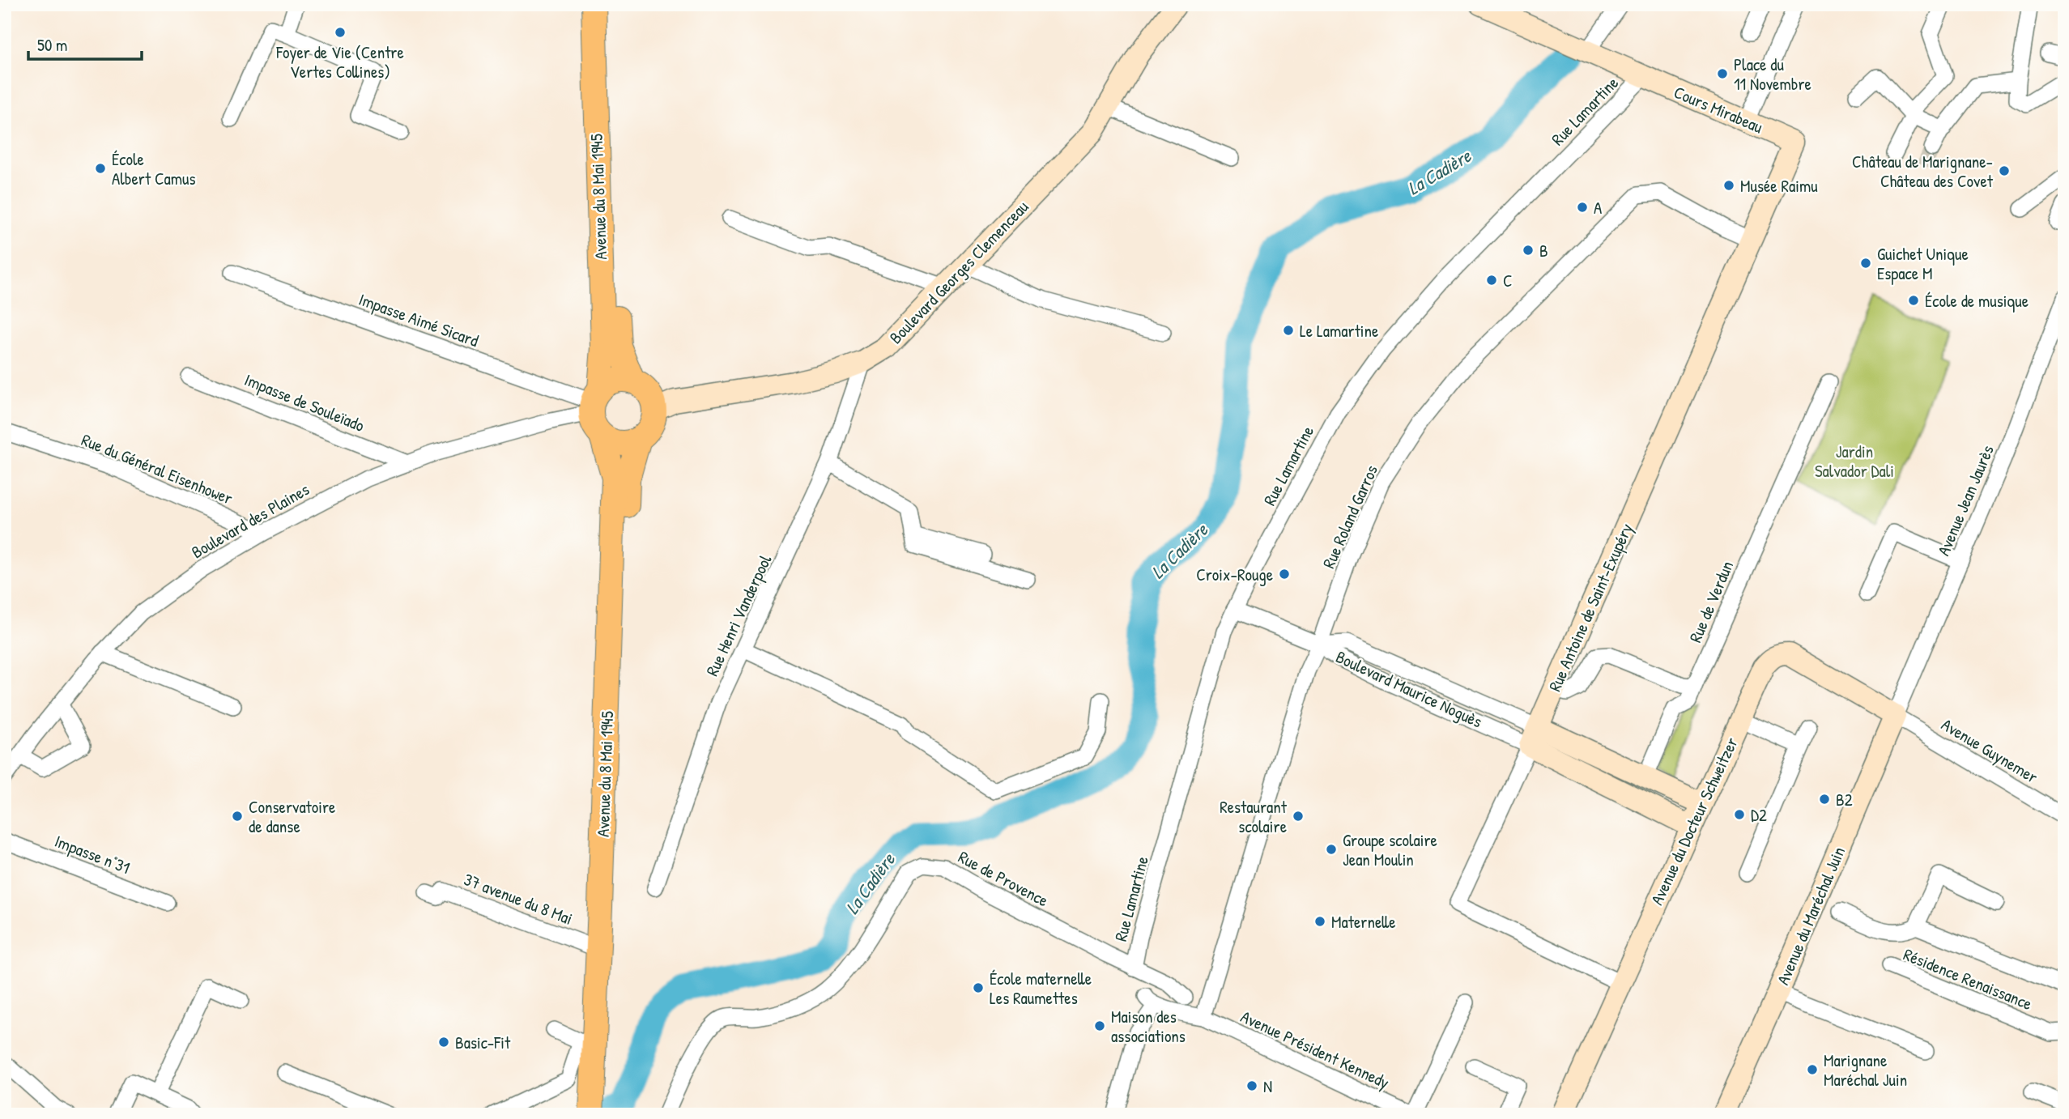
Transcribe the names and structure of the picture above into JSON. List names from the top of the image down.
{
  "streets": {
    "main road": [
      "Cours Mirabeau",
      "Avenue du 8 Mai 1945",
      "Boulevard Georges Clemenceau",
      "Rue Antoine de Saint-Exupéry",
      "Boulevard Maurice Noguès",
      "Avenue du Docteur Schweitzer",
      "Avenue du Maréchal Juin"
    ],
    "street": [
      "Rue Lamartine",
      "Impasse Aimé Sicard",
      "Impasse de Souleïado",
      "Rue du Général Eisenhower",
      "Avenue Jean Jaurès",
      "Rue Roland Garros",
      "Boulevard des Plaines",
      "Rue de Verdun",
      "Rue Henri Vanderpool",
      "Avenue Guynemer",
      "Impasse n°31",
      "Rue de Provence",
      "37 avenue du 8 Mai",
      "Résidence Renaissance",
      "Avenue Président Kennedy"
    ]
  },
  "crossings": [
    ["Cours Mirabeau", "Rue Lamartine"],
    ["Cours Mirabeau", "Rue Antoine de Saint-Exupéry"],
    ["Rue Lamartine", "Boulevard Maurice Noguès"],
    ["Rue Lamartine", "Rue de Provence"],
    ["Avenue du 8 Mai 1945", "Boulevard Georges Clemenceau"],
    ["Avenue du 8 Mai 1945", "Impasse Aimé Sicard"],
    ["Avenue du 8 Mai 1945", "Boulevard des Plaines"],
    ["Avenue du 8 Mai 1945", "37 avenue du 8 Mai"],
    ["Boulevard Georges Clemenceau", "Impasse Aimé Sicard"],
    ["Boulevard Georges Clemenceau", "Boulevard des Plaines"],
    ["Boulevard Georges Clemenceau", "Rue Henri Vanderpool"],
    ["Impasse Aimé Sicard", "Boulevard des Plaines"],
    ["Impasse de Souleïado", "Boulevard des Plaines"],
    ["Rue du Général Eisenhower", "Boulevard des Plaines"],
    ["Avenue Jean Jaurès", "Avenue Guynemer"],
    ["Avenue Jean Jaurès", "Avenue du Docteur Schweitzer"],
    ["Avenue Jean Jaurès", "Avenue du Maréchal Juin"],
    ["Rue Roland Garros", "Rue Antoine de Saint-Exupéry"],
    ["Rue Roland Garros", "Boulevard Maurice Noguès"],
    ["Rue Roland Garros", "Rue de Provence"],
    ["Rue Roland Garros", "Avenue Président Kennedy"],
    ["Rue de Verdun", "Boulevard Maurice Noguès"],
    ["Rue Antoine de Saint-Exupéry", "Boulevard Maurice Noguès"],
    ["Rue Antoine de Saint-Exupéry", "Avenue du Docteur Schweitzer"],
    ["Boulevard Maurice Noguès", "Avenue du Docteur Schweitzer"],
    ["Avenue Guynemer", "Avenue du Docteur Schweitzer"],
    ["Avenue Guynemer", "Avenue du Maréchal Juin"],
    ["Avenue du Docteur Schweitzer", "Avenue du Maréchal Juin"],
    ["Rue de Provence", "Avenue Président Kennedy"]
  ],
  "water": ["La Cadière"],
  "parks": ["Jardin Salvador Dali"],
  "places": [
    "Foyer de Vie (Centre Vertes Collines)",
    "Place du 11 Novembre",
    "École Albert Camus",
    "Château de Marignane- Château des Covet",
    "Musée Raimu",
    "A",
    "B",
    "Guichet Unique Espace M",
    "C",
    "École de musique",
    "Le Lamartine",
    "Croix-Rouge",
    "B2",
    "D2",
    "Conservatoire de danse",
    "Restaurant scolaire",
    "Groupe scolaire Jean Moulin",
    "Maternelle",
    "École maternelle Les Raumettes",
    "Maison des associations",
    "Basic-Fit",
    "Marignane Maréchal Juin",
    "N"
  ],
  "scale_bar": "50 m"
}
